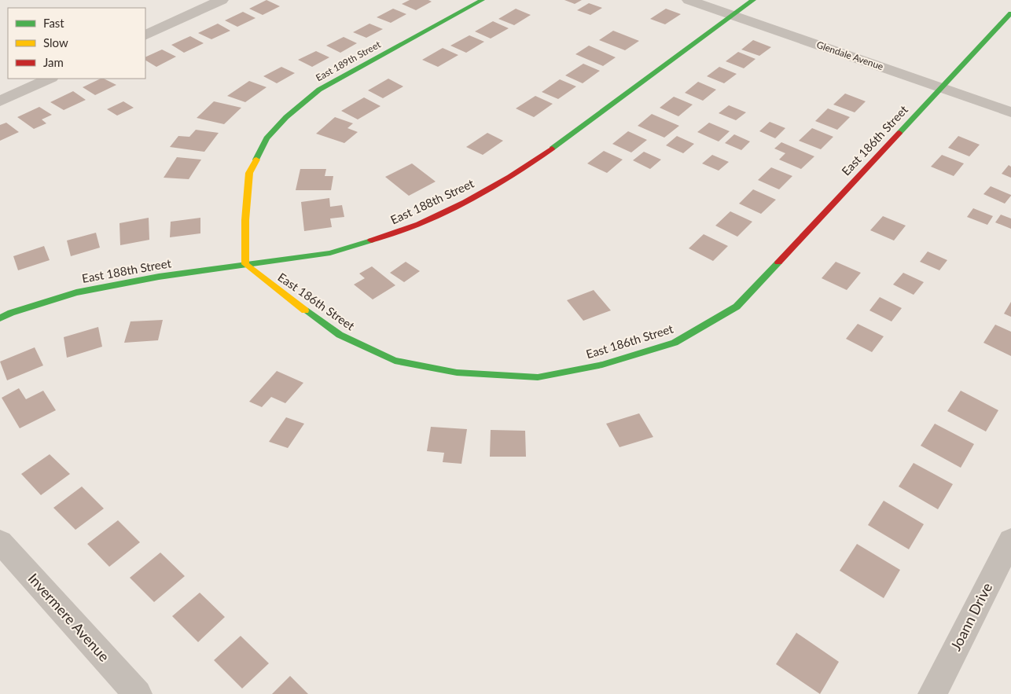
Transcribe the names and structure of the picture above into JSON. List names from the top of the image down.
{
  "streets": {
    "street": [
      "Glendale Avenue",
      "East 189th Street",
      "East 186th Street",
      "East 188th Street",
      "Joann Drive",
      "Invermere Avenue"
    ]
  },
  "crossings": [
    ["Glendale Avenue", "East 186th Street"],
    ["Glendale Avenue", "East 188th Street"],
    ["East 189th Street", "East 186th Street"],
    ["East 189th Street", "East 188th Street"],
    ["East 186th Street", "East 188th Street"]
  ],
  "legend": ["Fast", "Slow", "Jam"]
}
